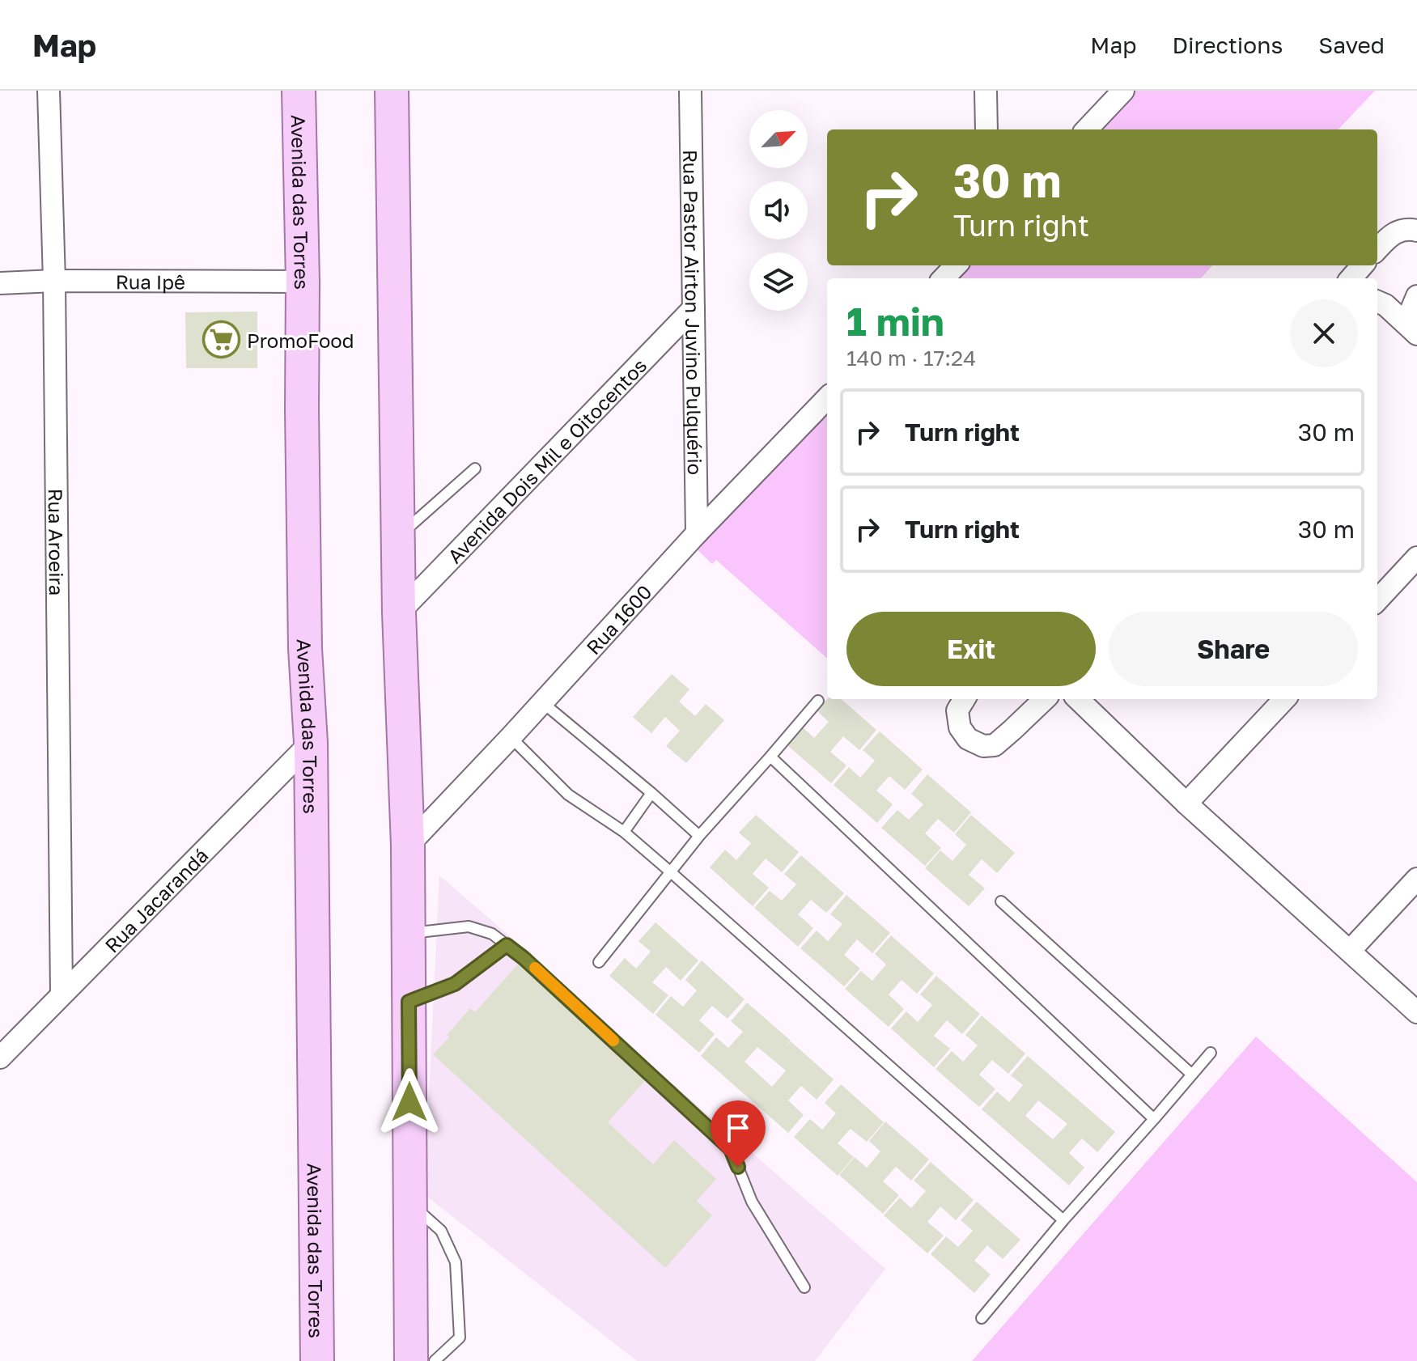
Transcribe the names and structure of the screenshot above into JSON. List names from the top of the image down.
{
  "streets": {
    "main road": ["Avenida das Torres"],
    "street": [
      "Rua Ipê",
      "Rua Pastor Airton Juvino Pulquério",
      "Avenida Dois Mil e Oitocentos",
      "Rua Aroeira",
      "Rua 1600",
      "Rua Jacarandá"
    ]
  },
  "crossings": [
    ["Avenida das Torres", "Rua Ipê"],
    ["Avenida das Torres", "Rua Jacarandá"],
    ["Rua Ipê", "Rua Aroeira"],
    ["Rua Pastor Airton Juvino Pulquério", "Avenida Dois Mil e Oitocentos"],
    ["Rua Pastor Airton Juvino Pulquério", "Rua 1600"],
    ["Rua Aroeira", "Rua Jacarandá"]
  ],
  "places": {
    "supermarket": ["PromoFood"]
  },
  "north": "top right",
  "page": {
    "header": "Map",
    "nav": ["Map", "Directions", "Saved"],
    "turn": ["30 m", "Turn right"],
    "heading": ["1 min", "140 m · 17:24"],
    "list": [
      {
        "name": "Turn right",
        "value": "30 m"
      },
      {
        "name": "Turn right",
        "value": "30 m"
      }
    ],
    "buttons": ["Exit", "Share"]
  }
}
